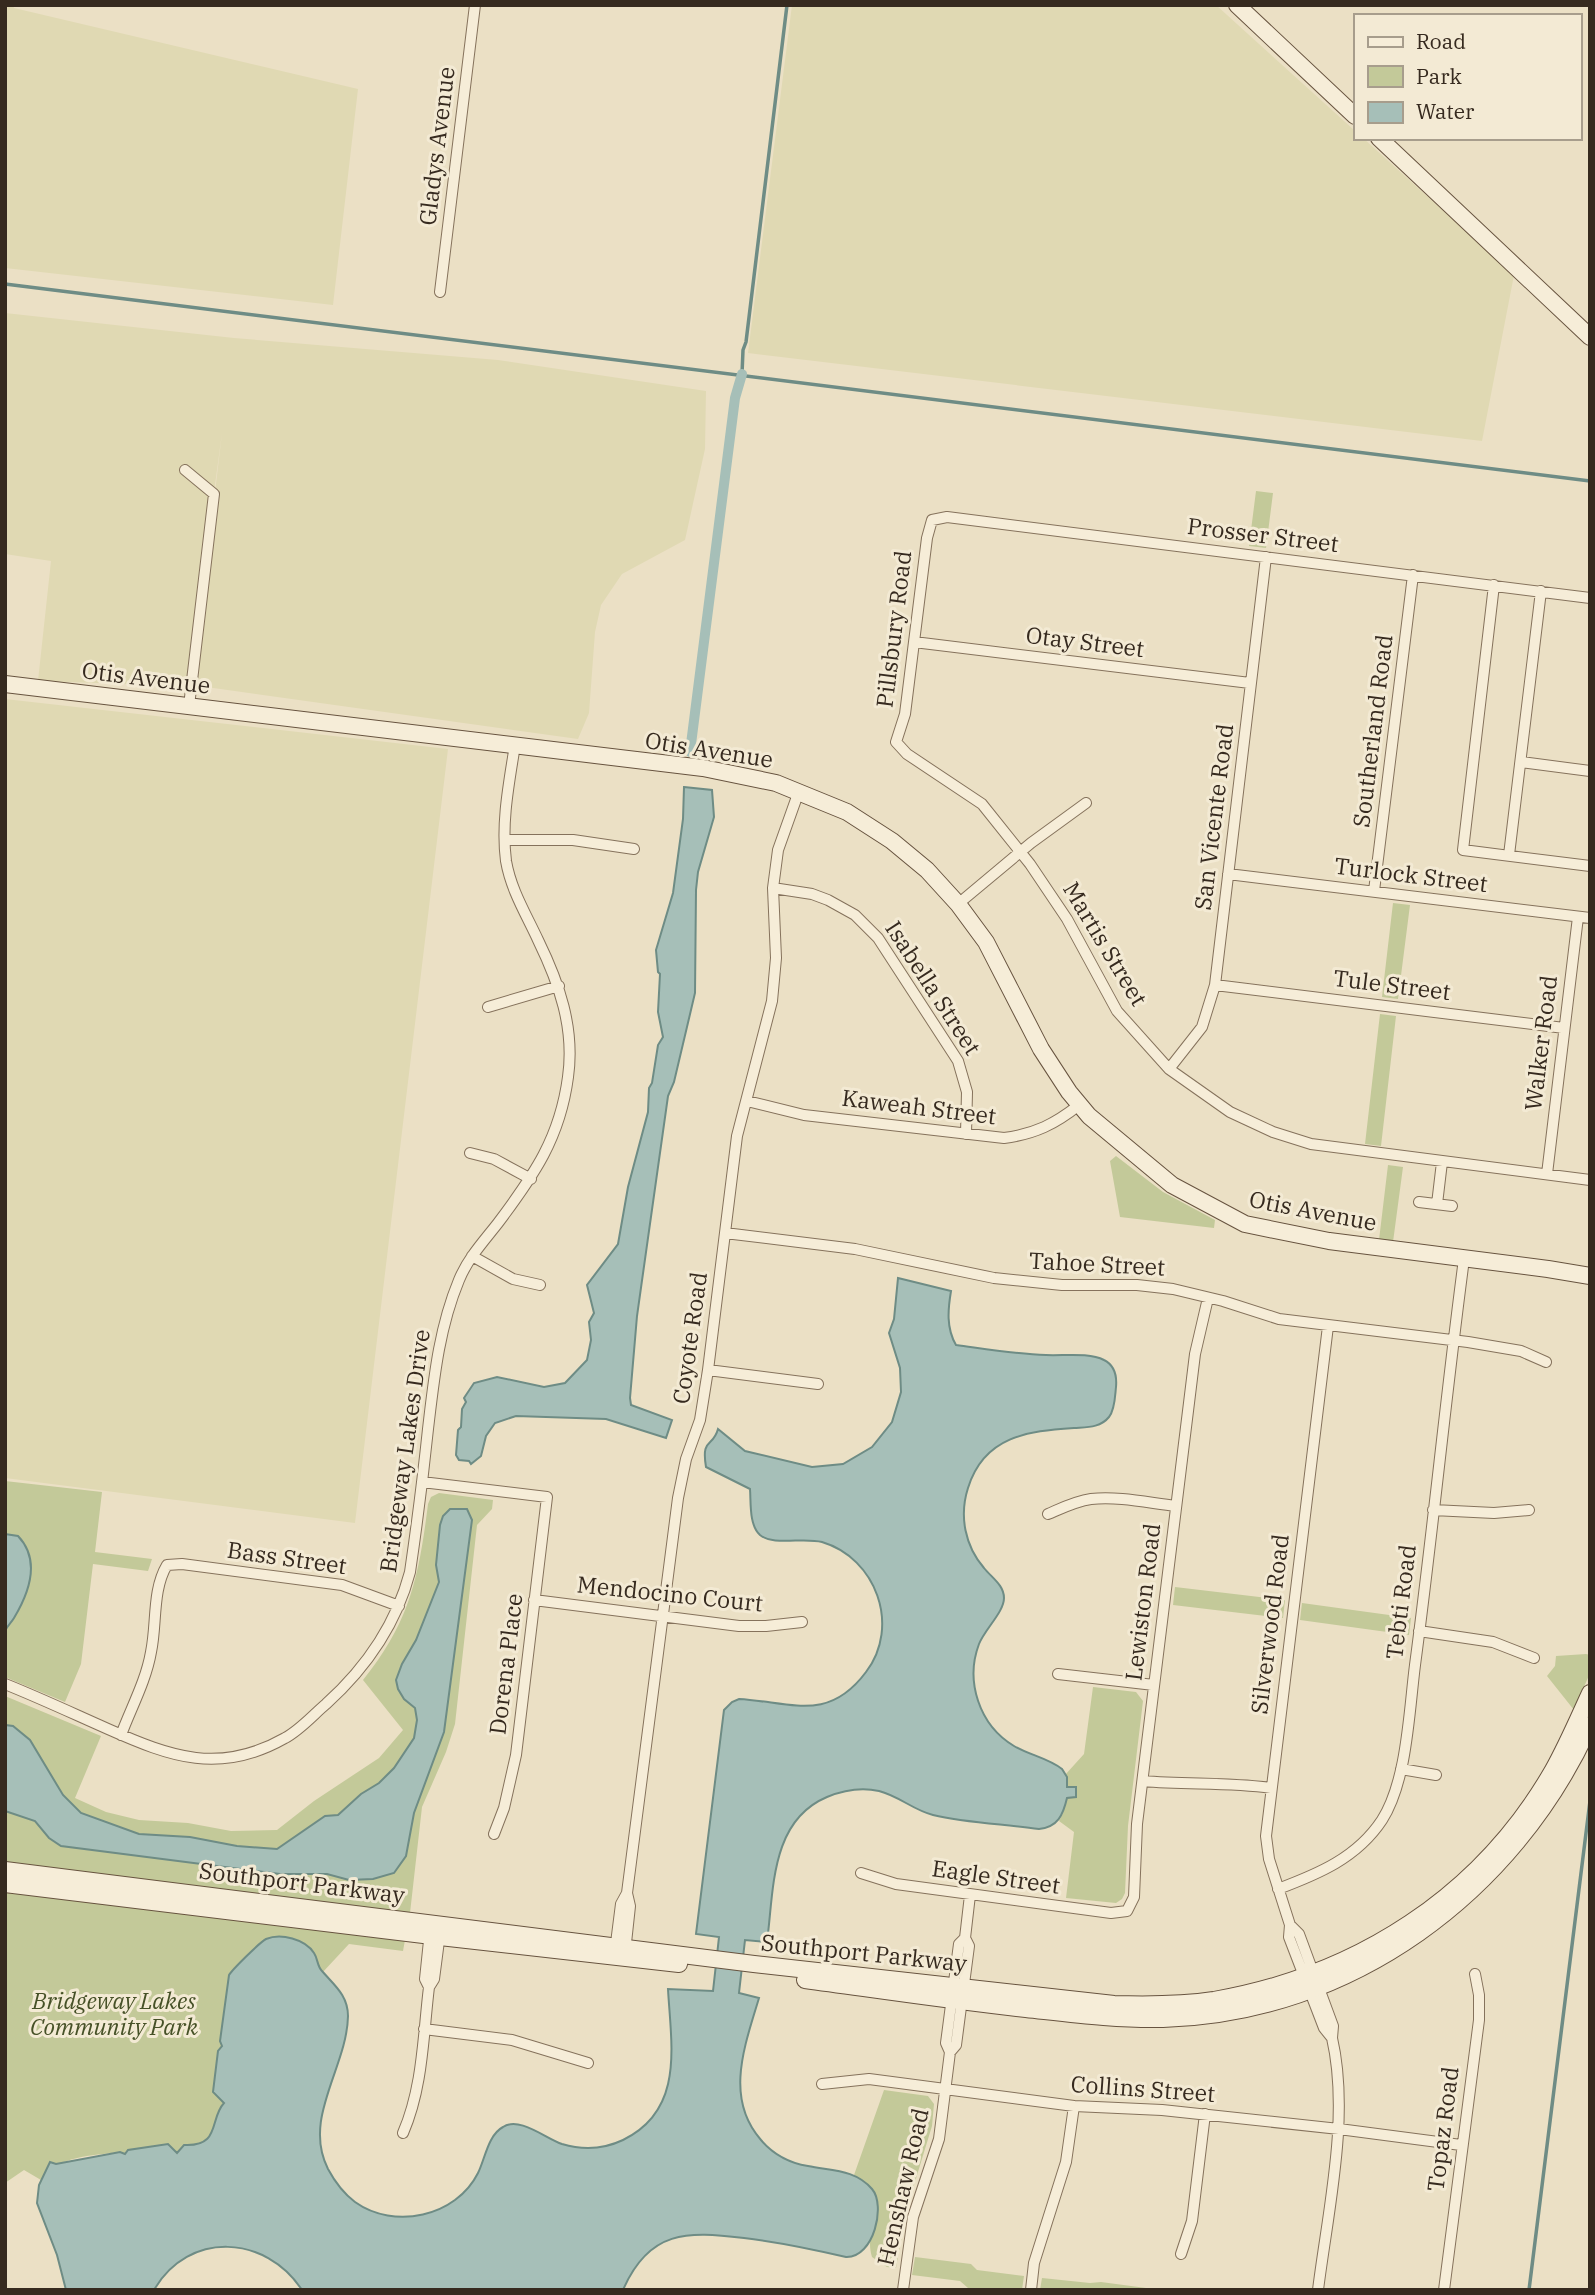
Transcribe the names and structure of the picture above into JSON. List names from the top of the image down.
{
  "streets": {
    "street": [
      "Gladys Avenue",
      "Prosser Street",
      "Pillsbury Road",
      "Otay Street",
      "Otis Avenue",
      "Southerland Road",
      "San Vicente Road",
      "Turlock Street",
      "Martis Street",
      "Tule Street",
      "Isabella Street",
      "Walker Road",
      "Kaweah Street",
      "Tahoe Street",
      "Coyote Road",
      "Bridgeway Lakes Drive",
      "Bass Street",
      "Mendocino Court",
      "Lewiston Road",
      "Tebti Road",
      "Silverwood Road",
      "Dorena Place",
      "Eagle Street",
      "Southport Parkway",
      "Collins Street",
      "Topaz Road",
      "Henshaw Road"
    ]
  },
  "crossings": [
    ["Prosser Street", "Pillsbury Road"],
    ["Prosser Street", "Southerland Road"],
    ["Prosser Street", "San Vicente Road"],
    ["Pillsbury Road", "Otay Street"],
    ["Pillsbury Road", "Martis Street"],
    ["Otay Street", "San Vicente Road"],
    ["Otis Avenue", "Kaweah Street"],
    ["Otis Avenue", "Coyote Road"],
    ["Otis Avenue", "Bridgeway Lakes Drive"],
    ["Otis Avenue", "Tebti Road"],
    ["Southerland Road", "Turlock Street"],
    ["San Vicente Road", "Turlock Street"],
    ["San Vicente Road", "Martis Street"],
    ["San Vicente Road", "Tule Street"],
    ["Turlock Street", "Walker Road"],
    ["Martis Street", "Walker Road"],
    ["Tule Street", "Walker Road"],
    ["Isabella Street", "Kaweah Street"],
    ["Isabella Street", "Coyote Road"],
    ["Kaweah Street", "Coyote Road"],
    ["Tahoe Street", "Coyote Road"],
    ["Tahoe Street", "Lewiston Road"],
    ["Tahoe Street", "Tebti Road"],
    ["Tahoe Street", "Silverwood Road"],
    ["Coyote Road", "Mendocino Court"],
    ["Coyote Road", "Southport Parkway"],
    ["Bridgeway Lakes Drive", "Bass Street"],
    ["Bridgeway Lakes Drive", "Dorena Place"],
    ["Mendocino Court", "Dorena Place"],
    ["Lewiston Road", "Eagle Street"],
    ["Tebti Road", "Silverwood Road"],
    ["Silverwood Road", "Southport Parkway"],
    ["Silverwood Road", "Collins Street"],
    ["Eagle Street", "Henshaw Road"],
    ["Southport Parkway", "Henshaw Road"],
    ["Collins Street", "Topaz Road"],
    ["Collins Street", "Henshaw Road"]
  ],
  "parks": ["Bridgeway Lakes Community Park"],
  "legend": ["Road", "Park", "Water"]
}
